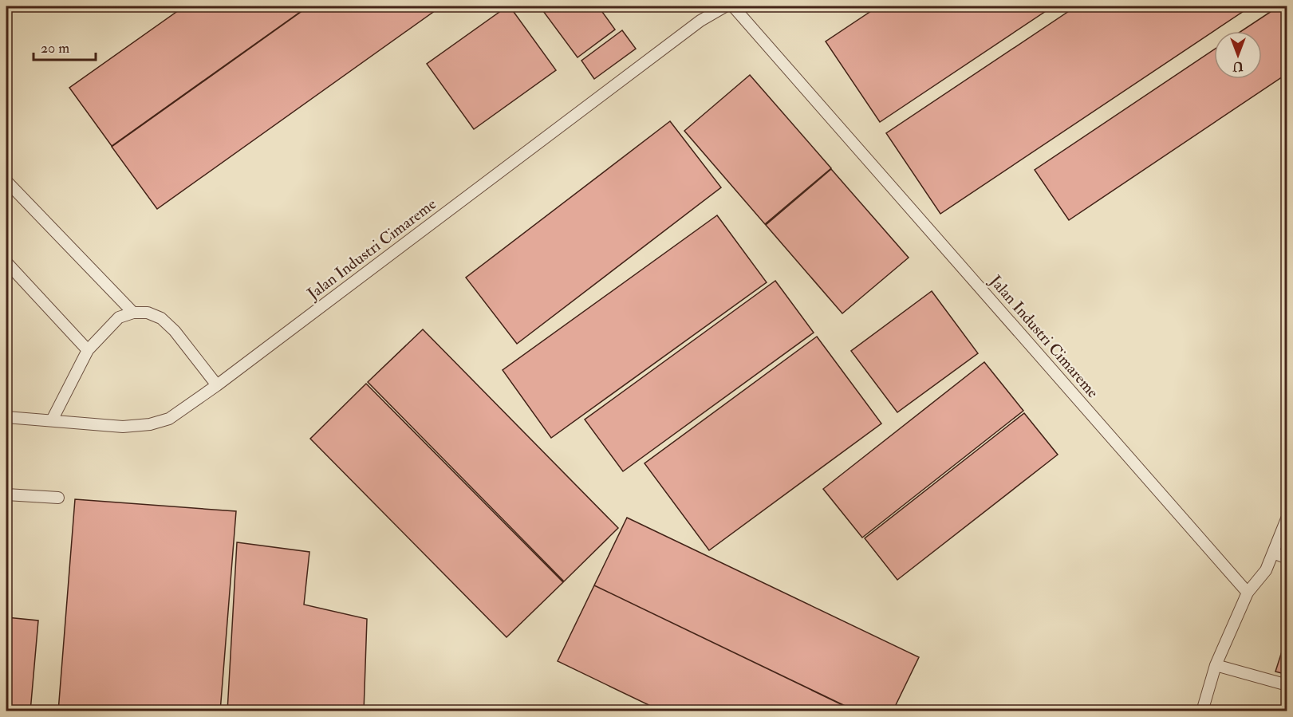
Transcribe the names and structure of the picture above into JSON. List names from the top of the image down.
{
  "streets": {
    "lane": ["Jalan Industri Cimareme"]
  },
  "scale_bar": "20 m",
  "north": "bottom"
}
